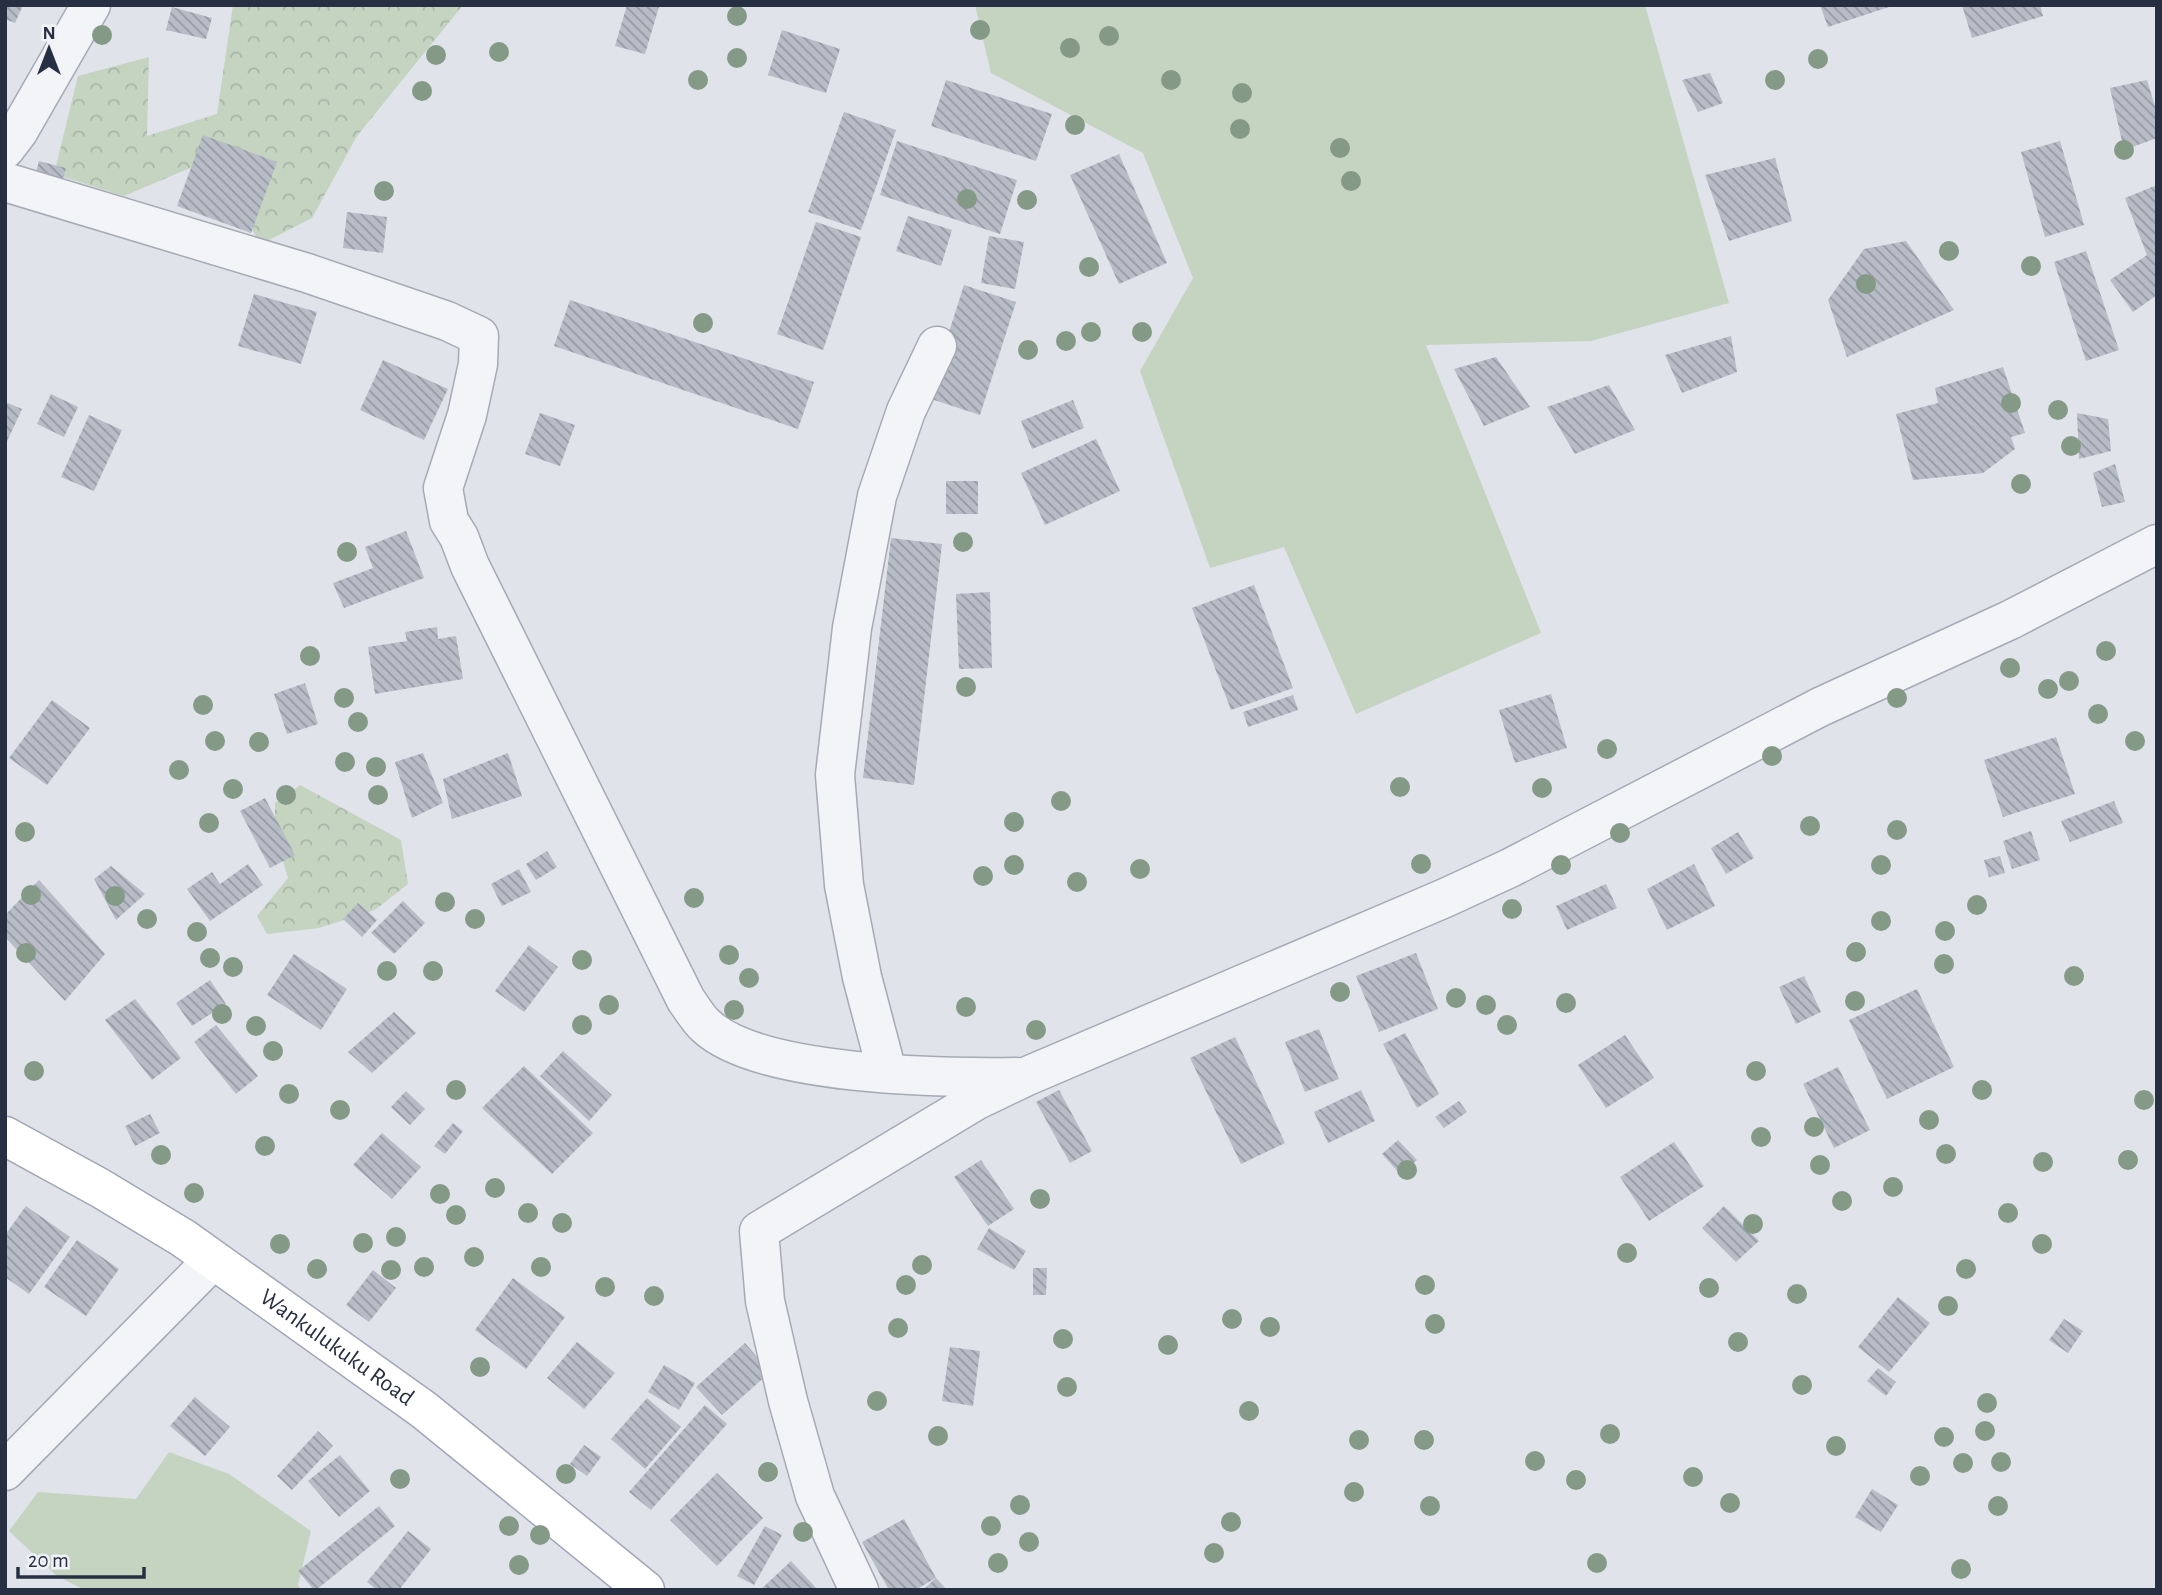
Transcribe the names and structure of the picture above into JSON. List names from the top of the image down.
{
  "streets": {
    "main road": ["Wankulukuku Road"]
  },
  "scale_bar": "20 m",
  "north": "top"
}
